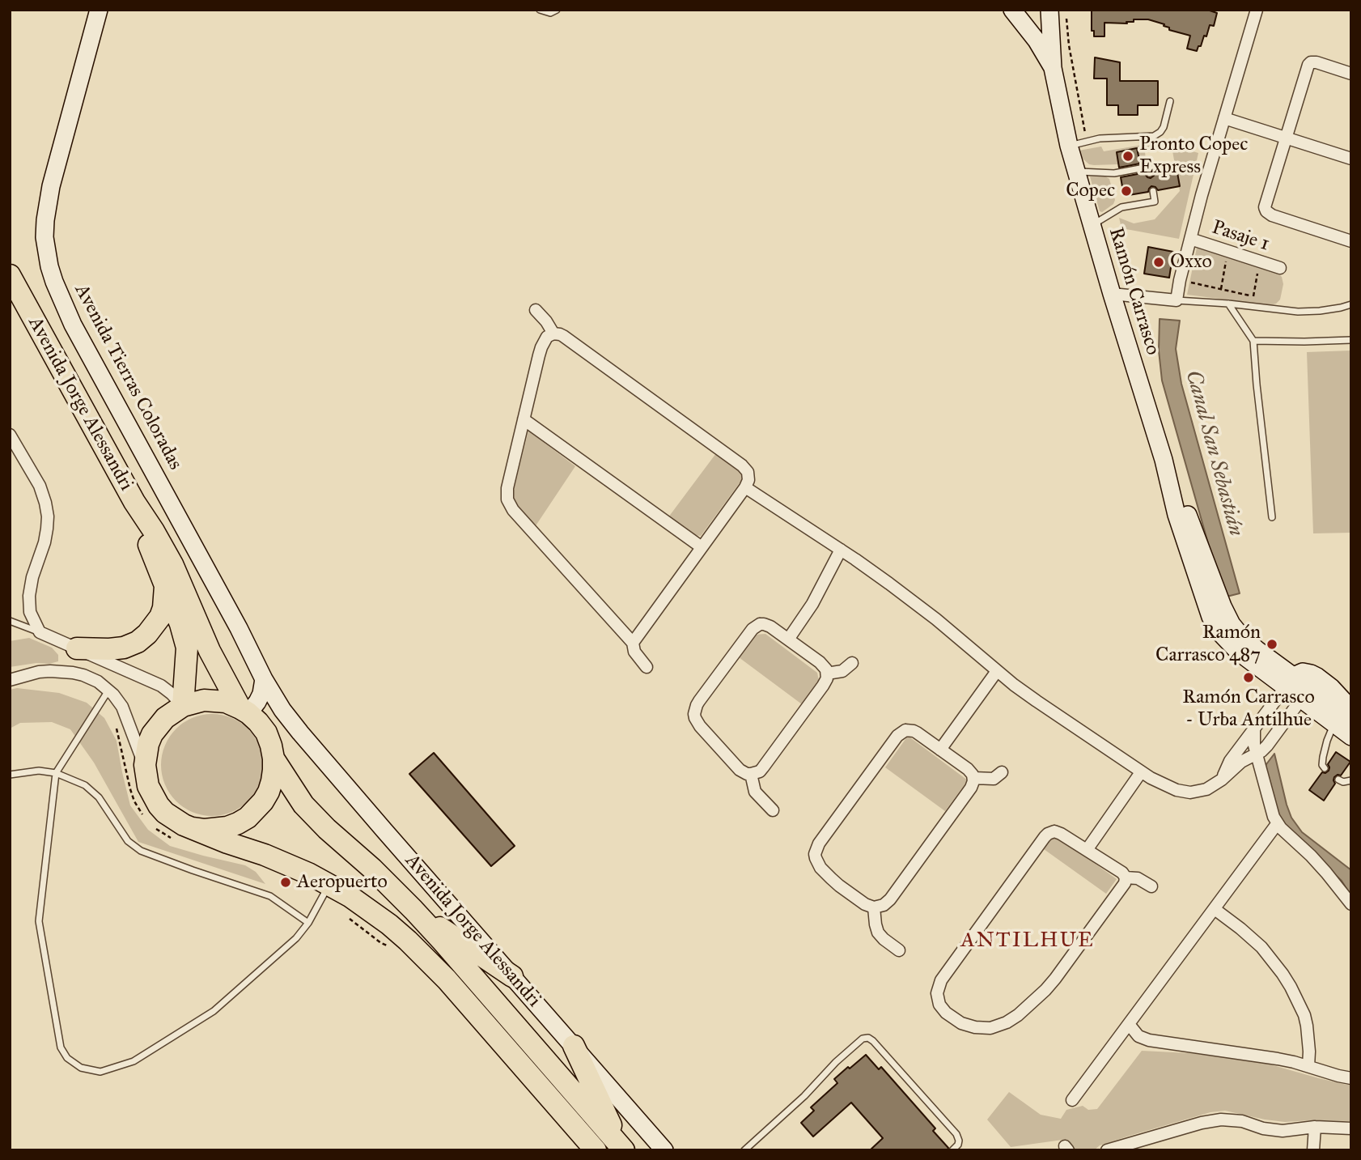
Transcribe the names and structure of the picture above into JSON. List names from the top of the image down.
{
  "streets": {
    "highway": ["Avenida Jorge Alessandri"],
    "street": ["Pasaje 1", "Ramón Carrasco", "Avenida Tierras Coloradas"]
  },
  "crossings": [
    ["Avenida Tierras Coloradas", "Avenida Jorge Alessandri"]
  ],
  "districts": ["ANTILHUE"],
  "water": ["Canal San Sebastián"],
  "places": [
    "Pronto Copec Express",
    "Copec",
    "Oxxo",
    "Ramón Carrasco 487",
    "Ramón Carrasco - Urba Antilhue",
    "Aeropuerto"
  ]
}
